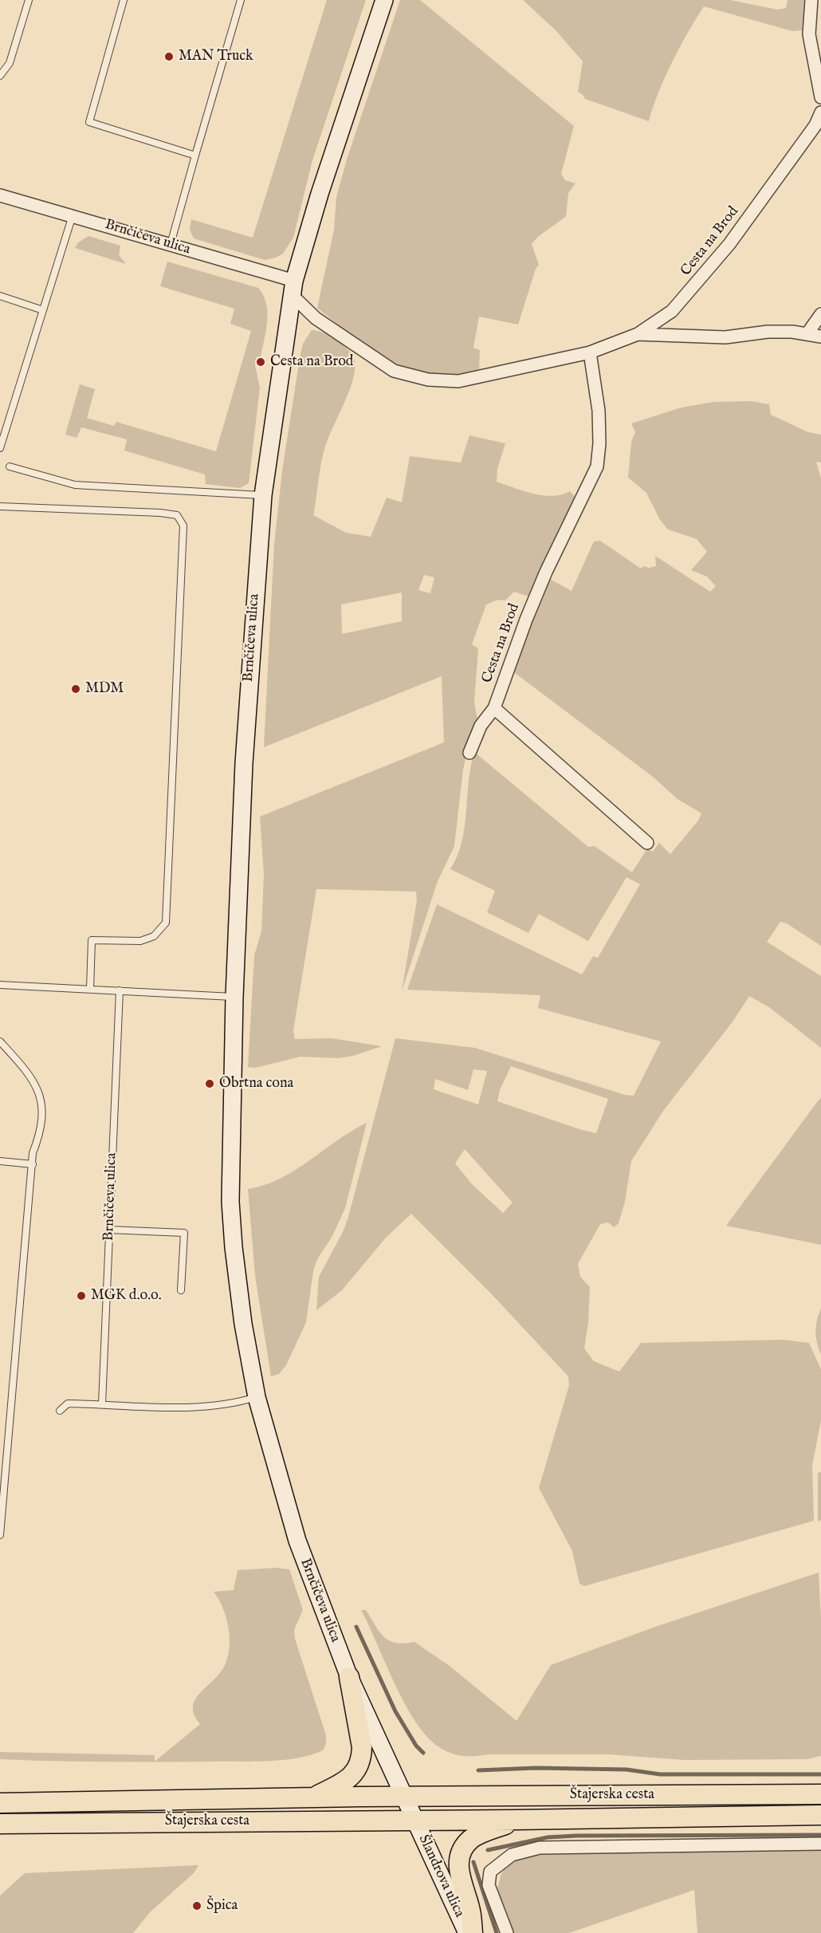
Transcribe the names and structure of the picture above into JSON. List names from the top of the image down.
{
  "streets": {
    "main road": ["Štajerska cesta"],
    "street": ["Brnčičeva ulica", "Cesta na Brod", "Šlandrova ulica"]
  },
  "crossings": [
    ["Brnčičeva ulica", "Cesta na Brod"],
    ["Brnčičeva ulica", "Štajerska cesta"],
    ["Štajerska cesta", "Šlandrova ulica"]
  ],
  "places": [
    "MAN Truck",
    "Cesta na Brod",
    "MDM",
    "Obrtna cona",
    "MGK d.o.o.",
    "Špica"
  ]
}
